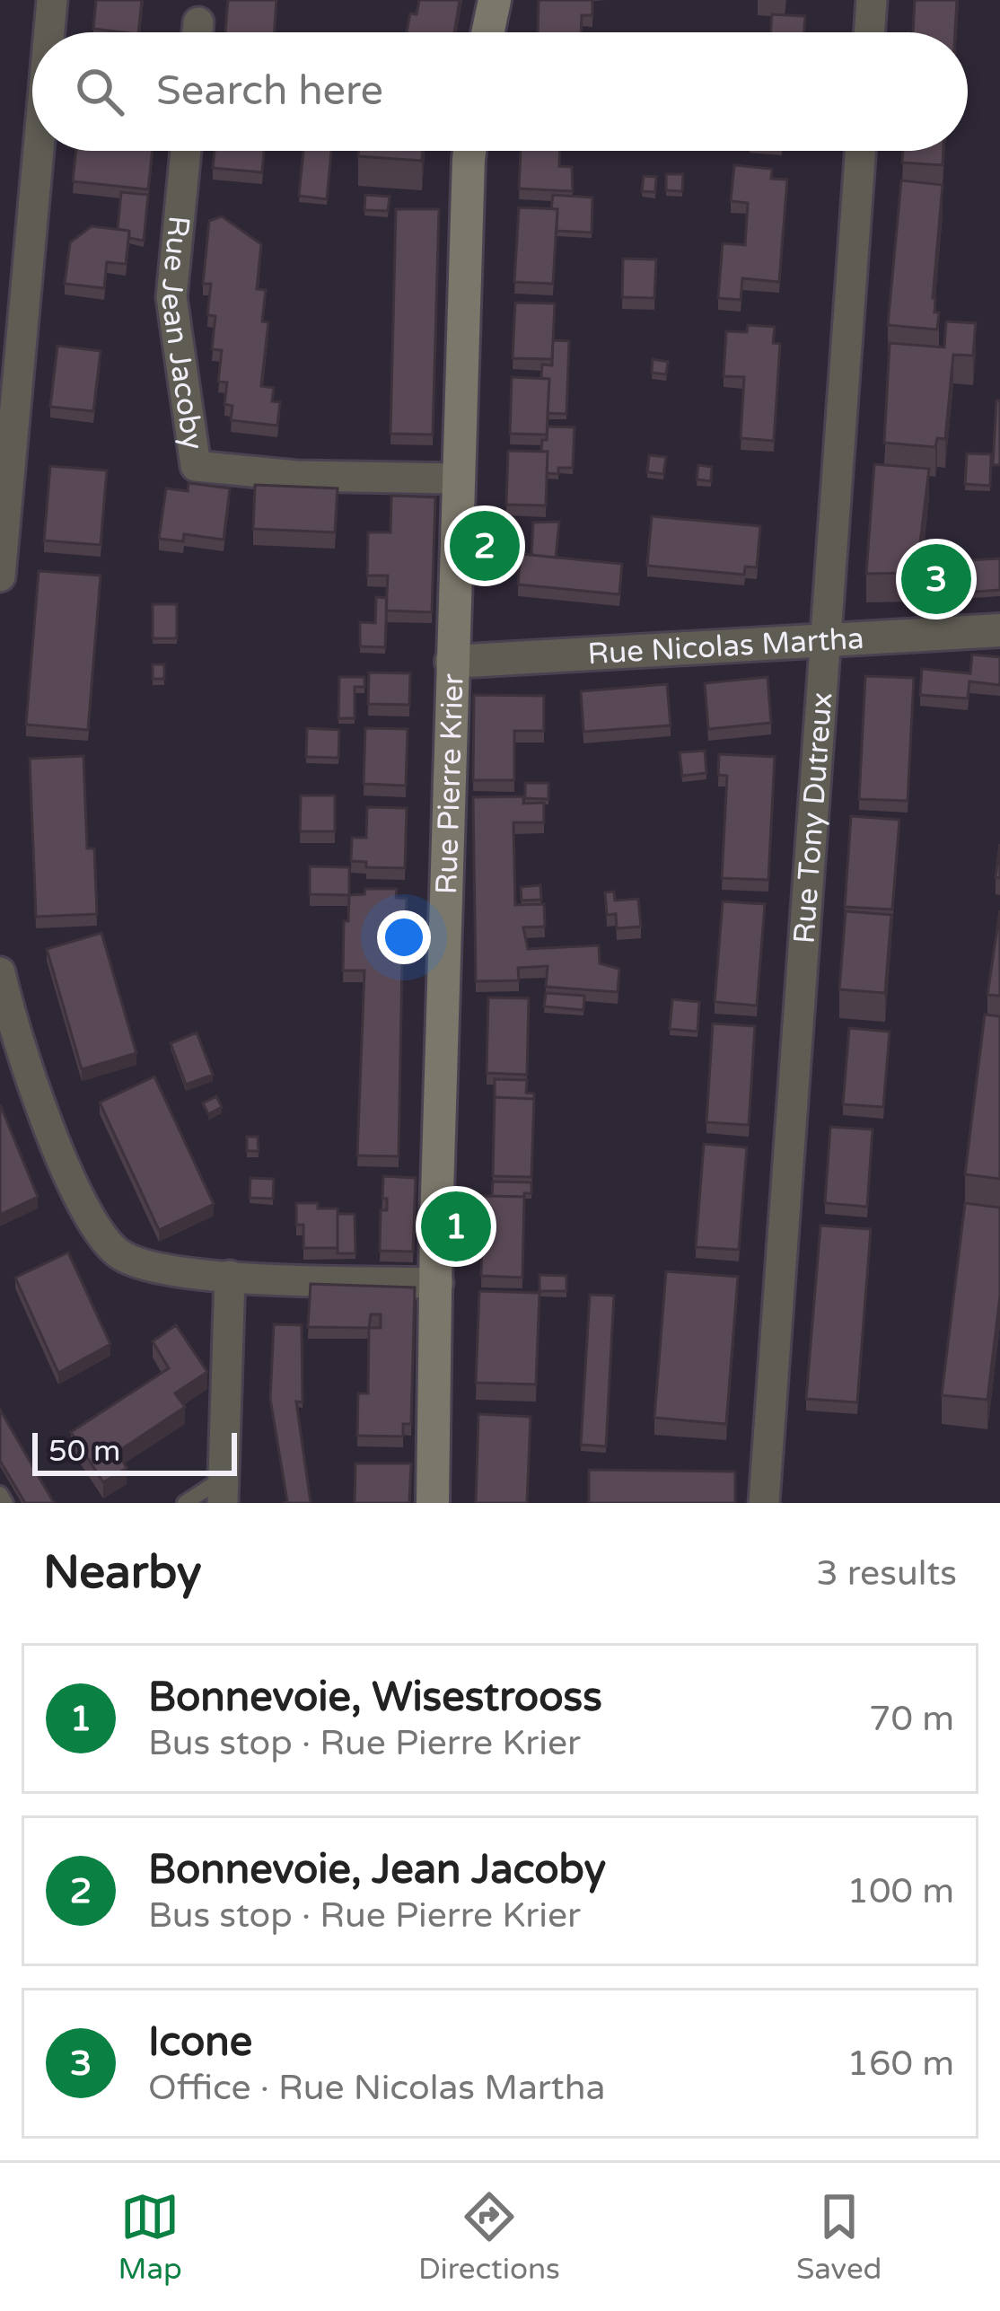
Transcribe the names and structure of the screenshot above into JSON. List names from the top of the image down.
{
  "streets": {
    "main road": ["Rue Pierre Krier"],
    "street": ["Rue Jean Jacoby", "Rue Nicolas Martha", "Rue Tony Dutreux"]
  },
  "crossings": [
    ["Rue Jean Jacoby", "Rue Pierre Krier"],
    ["Rue Nicolas Martha", "Rue Pierre Krier"],
    ["Rue Nicolas Martha", "Rue Tony Dutreux"]
  ],
  "scale_bar": "50 m",
  "page": {
    "search": "Search here",
    "pins": ["2", "3", "1"],
    "scale": "50 m",
    "heading": ["Nearby", "3 results"],
    "list": [
      {
        "mark": "1",
        "name": "Bonnevoie, Wisestrooss",
        "note": "Bus stop · Rue Pierre Krier",
        "value": "70 m"
      },
      {
        "mark": "2",
        "name": "Bonnevoie, Jean Jacoby",
        "note": "Bus stop · Rue Pierre Krier",
        "value": "100 m"
      },
      {
        "mark": "3",
        "name": "Icone",
        "note": "Office · Rue Nicolas Martha",
        "value": "160 m"
      }
    ],
    "nav": ["Map", "Directions", "Saved"]
  }
}
